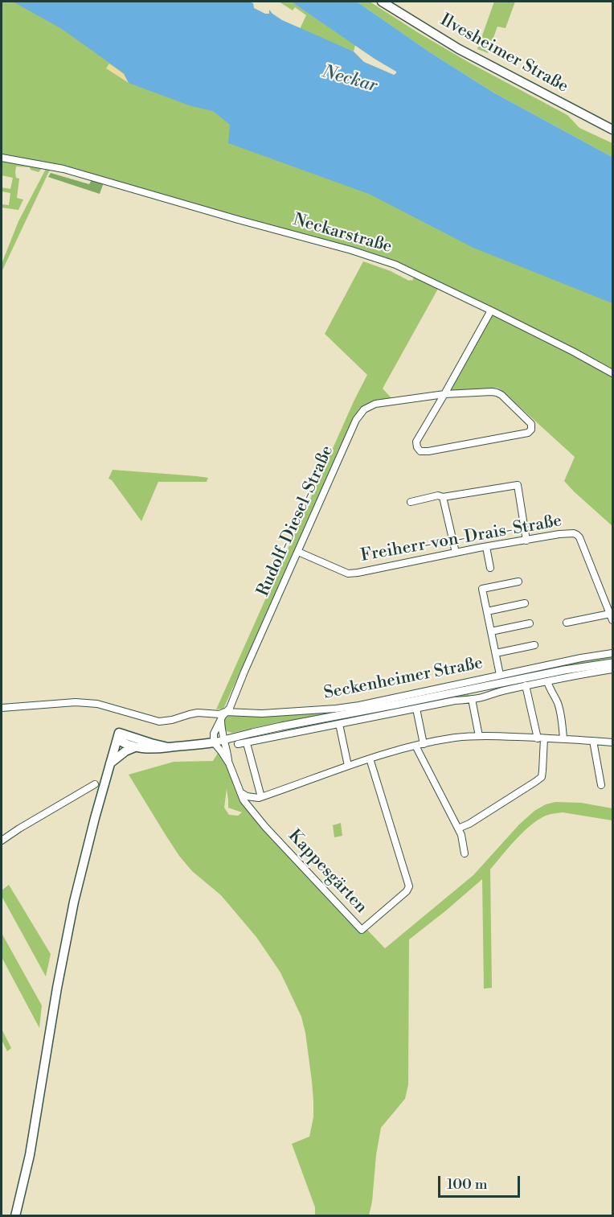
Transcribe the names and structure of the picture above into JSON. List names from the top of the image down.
{
  "streets": {
    "main road": ["Ilvesheimer Straße"],
    "street": [
      "Neckarstraße",
      "Rudolf-Diesel-Straße",
      "Freiherr-von-Drais-Straße",
      "Seckenheimer Straße",
      "Kappesgärten"
    ]
  },
  "crossings": [
    ["Rudolf-Diesel-Straße", "Freiherr-von-Drais-Straße"],
    ["Rudolf-Diesel-Straße", "Seckenheimer Straße"],
    ["Rudolf-Diesel-Straße", "Kappesgärten"]
  ],
  "water": ["Neckar"],
  "scale_bar": "100 m"
}
